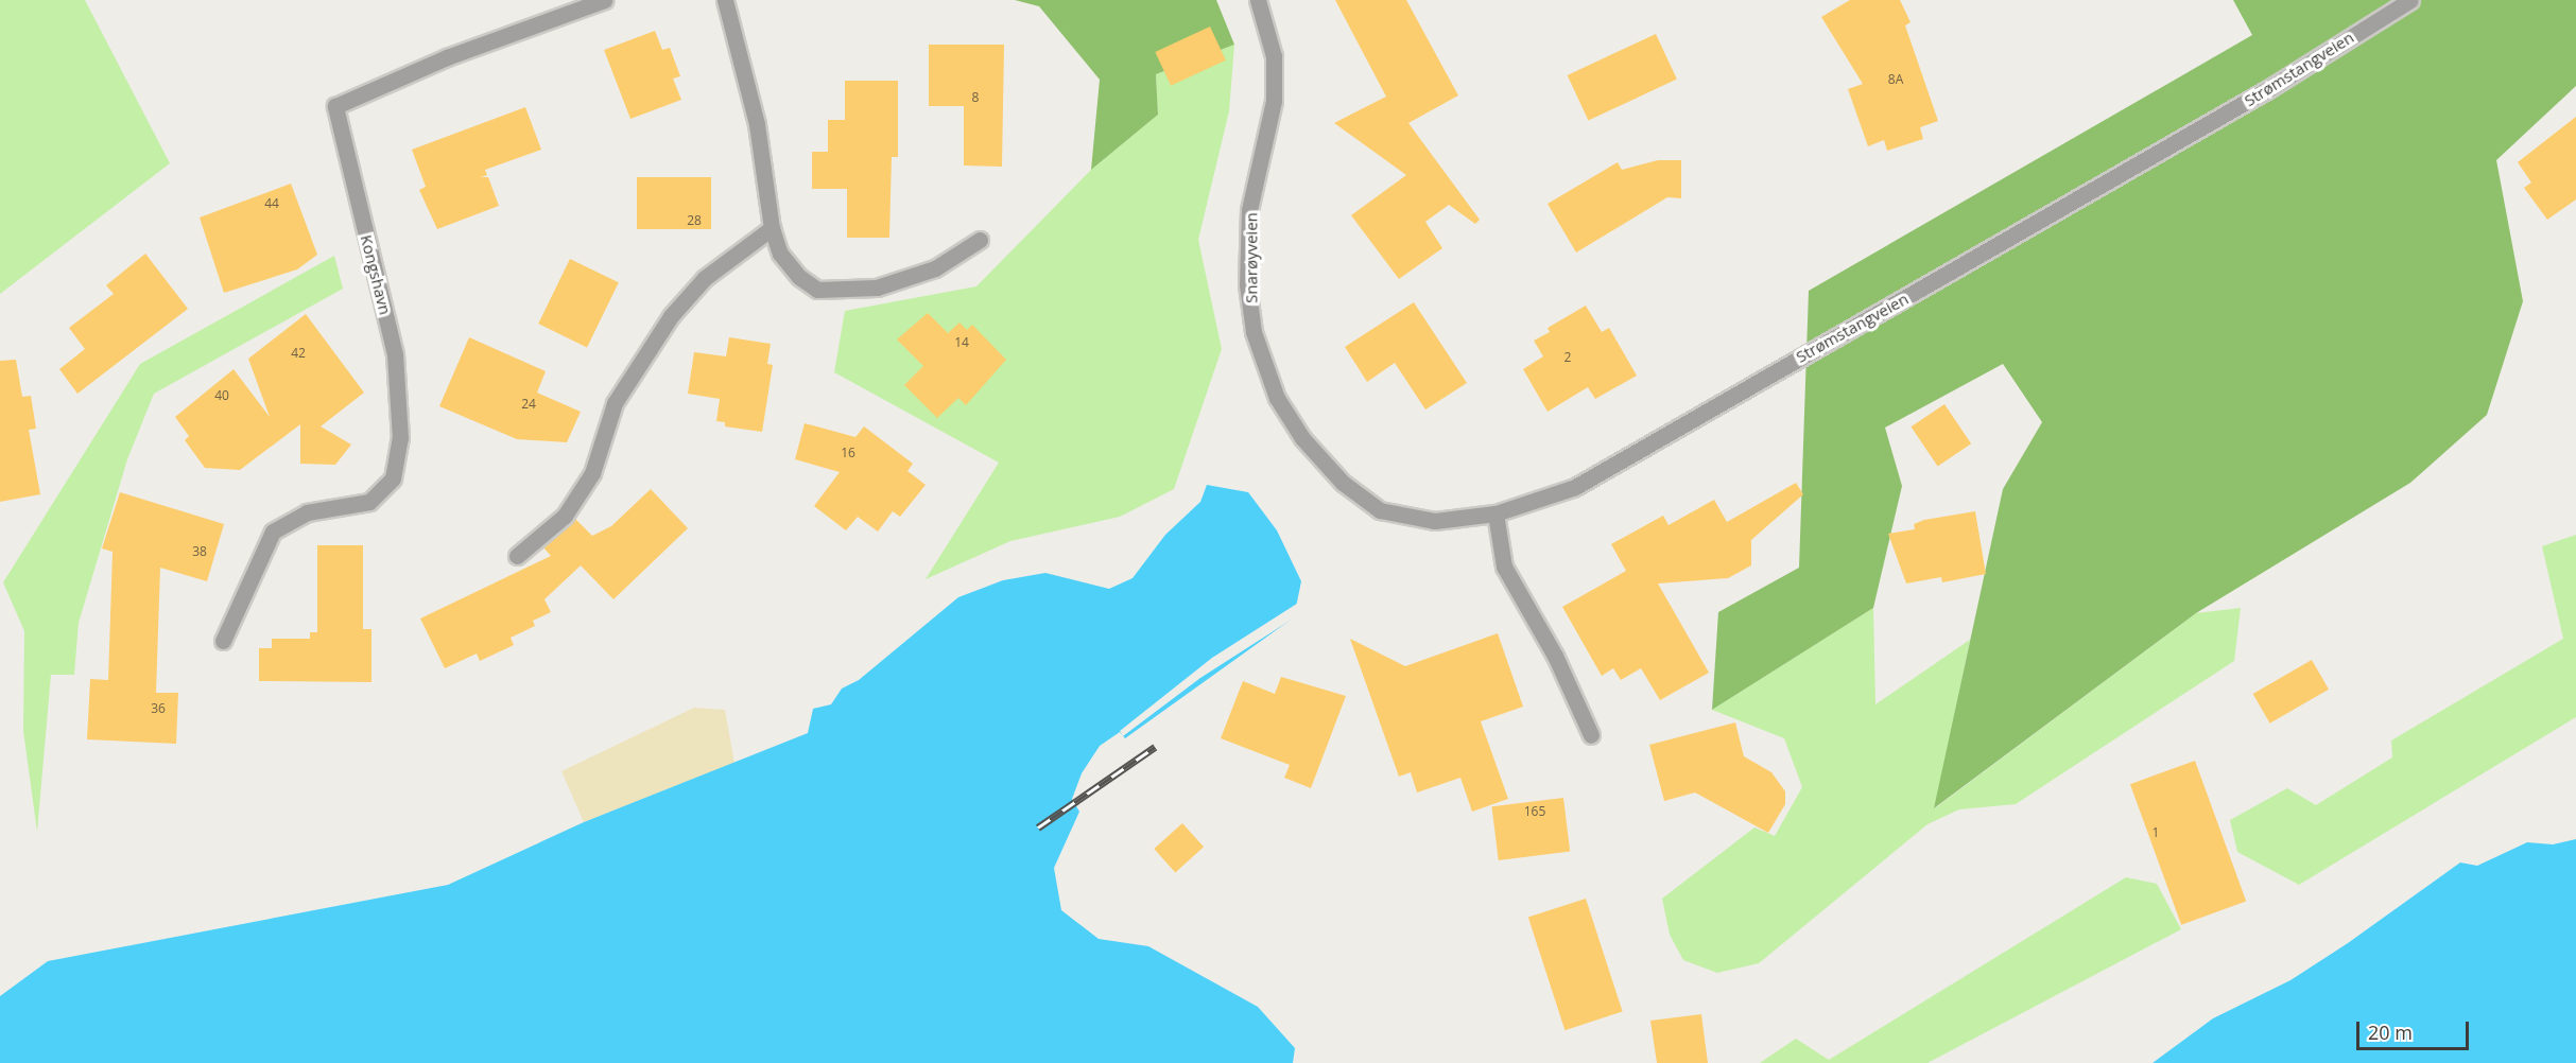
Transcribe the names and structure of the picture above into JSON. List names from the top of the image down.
{
  "streets": {
    "street": ["Strømstangveien", "Snarøyveien", "Kongshavn"]
  },
  "crossings": [
    ["Strømstangveien", "Snarøyveien"]
  ],
  "house_numbers": [
    "8A",
    "8",
    "44",
    "28",
    "14",
    "42",
    "2",
    "40",
    "24",
    "16",
    "38",
    "36",
    "165",
    "1"
  ],
  "scale_bar": "20 m"
}
